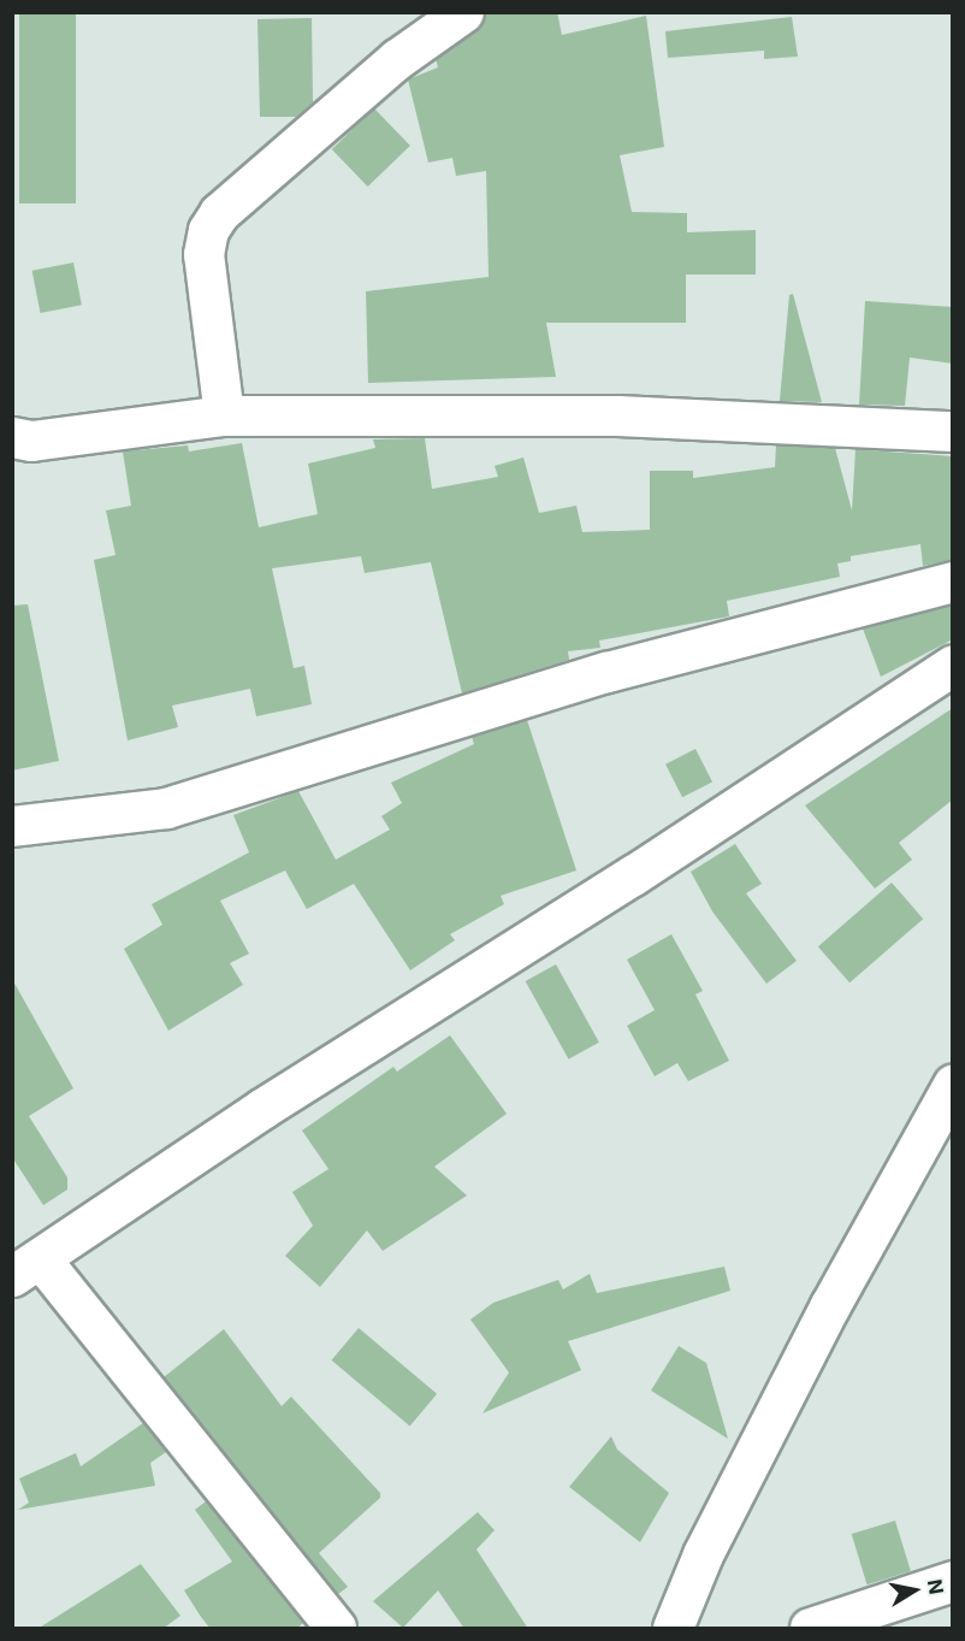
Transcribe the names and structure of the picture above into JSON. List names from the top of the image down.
{
  "north": "right"
}
